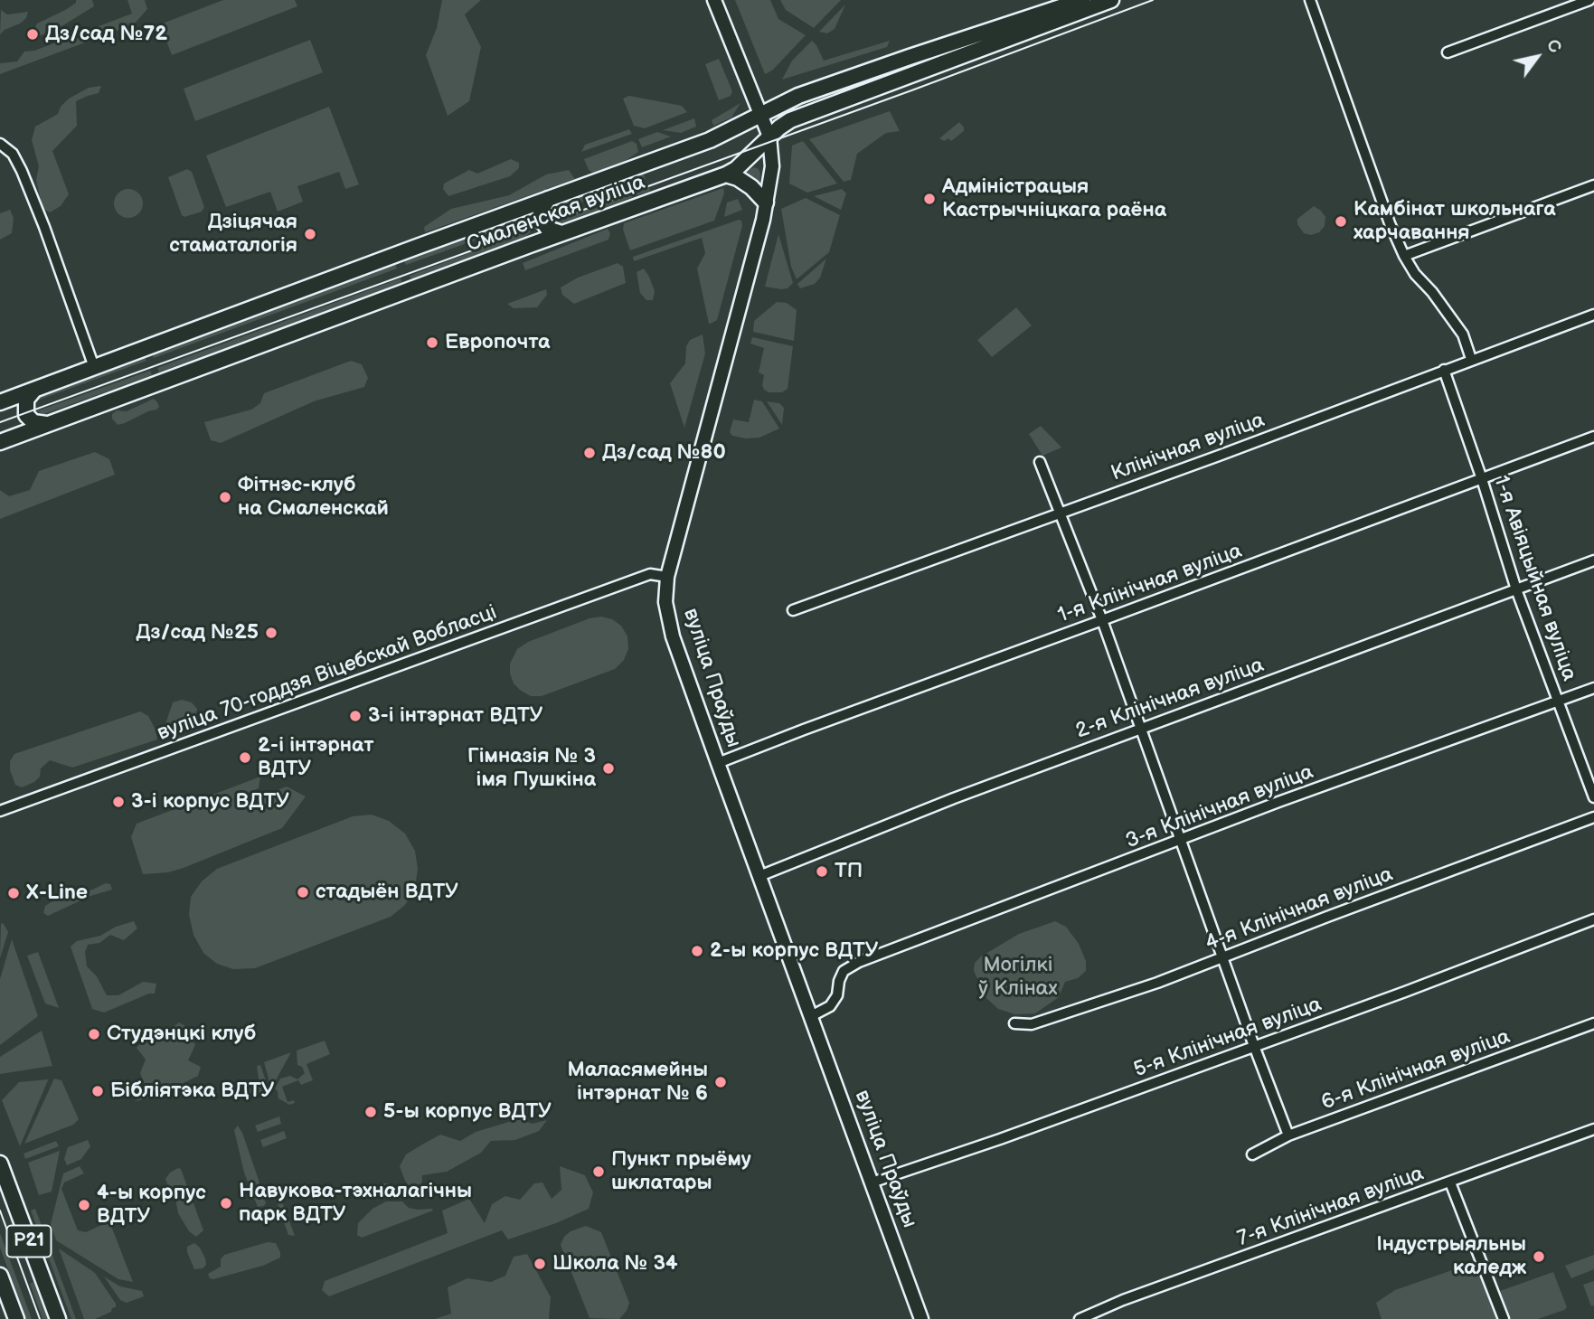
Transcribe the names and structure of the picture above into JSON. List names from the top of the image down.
{
  "streets": {
    "main road": ["Смаленская вуліца", "вуліца Праўды", "Р21"],
    "street": [
      "Клінічная вуліца",
      "1-я Авіяцыйная вуліца",
      "1-я Клінічная вуліца",
      "вуліца 70-годдзя Віцебскай Вобласці",
      "2-я Клінічная вуліца",
      "3-я Клінічная вуліца",
      "4-я Клінічная вуліца",
      "5-я Клінічная вуліца",
      "6-я Клінічная вуліца",
      "7-я Клінічная вуліца"
    ]
  },
  "crossings": [
    ["Смаленская вуліца", "вуліца Праўды"],
    ["Клінічная вуліца", "1-я Авіяцыйная вуліца"],
    ["1-я Авіяцыйная вуліца", "1-я Клінічная вуліца"],
    ["1-я Авіяцыйная вуліца", "2-я Клінічная вуліца"],
    ["1-я Авіяцыйная вуліца", "3-я Клінічная вуліца"],
    ["1-я Клінічная вуліца", "вуліца Праўды"],
    ["вуліца 70-годдзя Віцебскай Вобласці", "вуліца Праўды"],
    ["вуліца Праўды", "2-я Клінічная вуліца"],
    ["вуліца Праўды", "3-я Клінічная вуліца"],
    ["вуліца Праўды", "5-я Клінічная вуліца"]
  ],
  "parks": ["Могілкі ў Клінах"],
  "places": [
    "Дз/сад №72",
    "Адміністрацыя Кастрычніцкага раёна",
    "Камбінат школьнага харчавання",
    "Дзіцячая стаматалогія",
    "Европочта",
    "Дз/сад №80",
    "Фітнэс-клуб на Смаленскай",
    "Дз/сад №25",
    "3-і інтэрнат ВДТУ",
    "2-і інтэрнат ВДТУ",
    "Гімназія № 3 імя Пушкіна",
    "3-і корпус ВДТУ",
    "ТП",
    "стадыён ВДТУ",
    "X-Line",
    "2-ы корпус ВДТУ",
    "Студэнцкі клуб",
    "Маласямейны інтэрнат № 6",
    "Бібліятэка ВДТУ",
    "5-ы корпус ВДТУ",
    "Пункт прыёму шклатары",
    "Навукова-тэхналагічны парк ВДТУ",
    "4-ы корпус ВДТУ",
    "Індустрыяльны каледж",
    "Школа № 34"
  ],
  "north": "top right"
}
